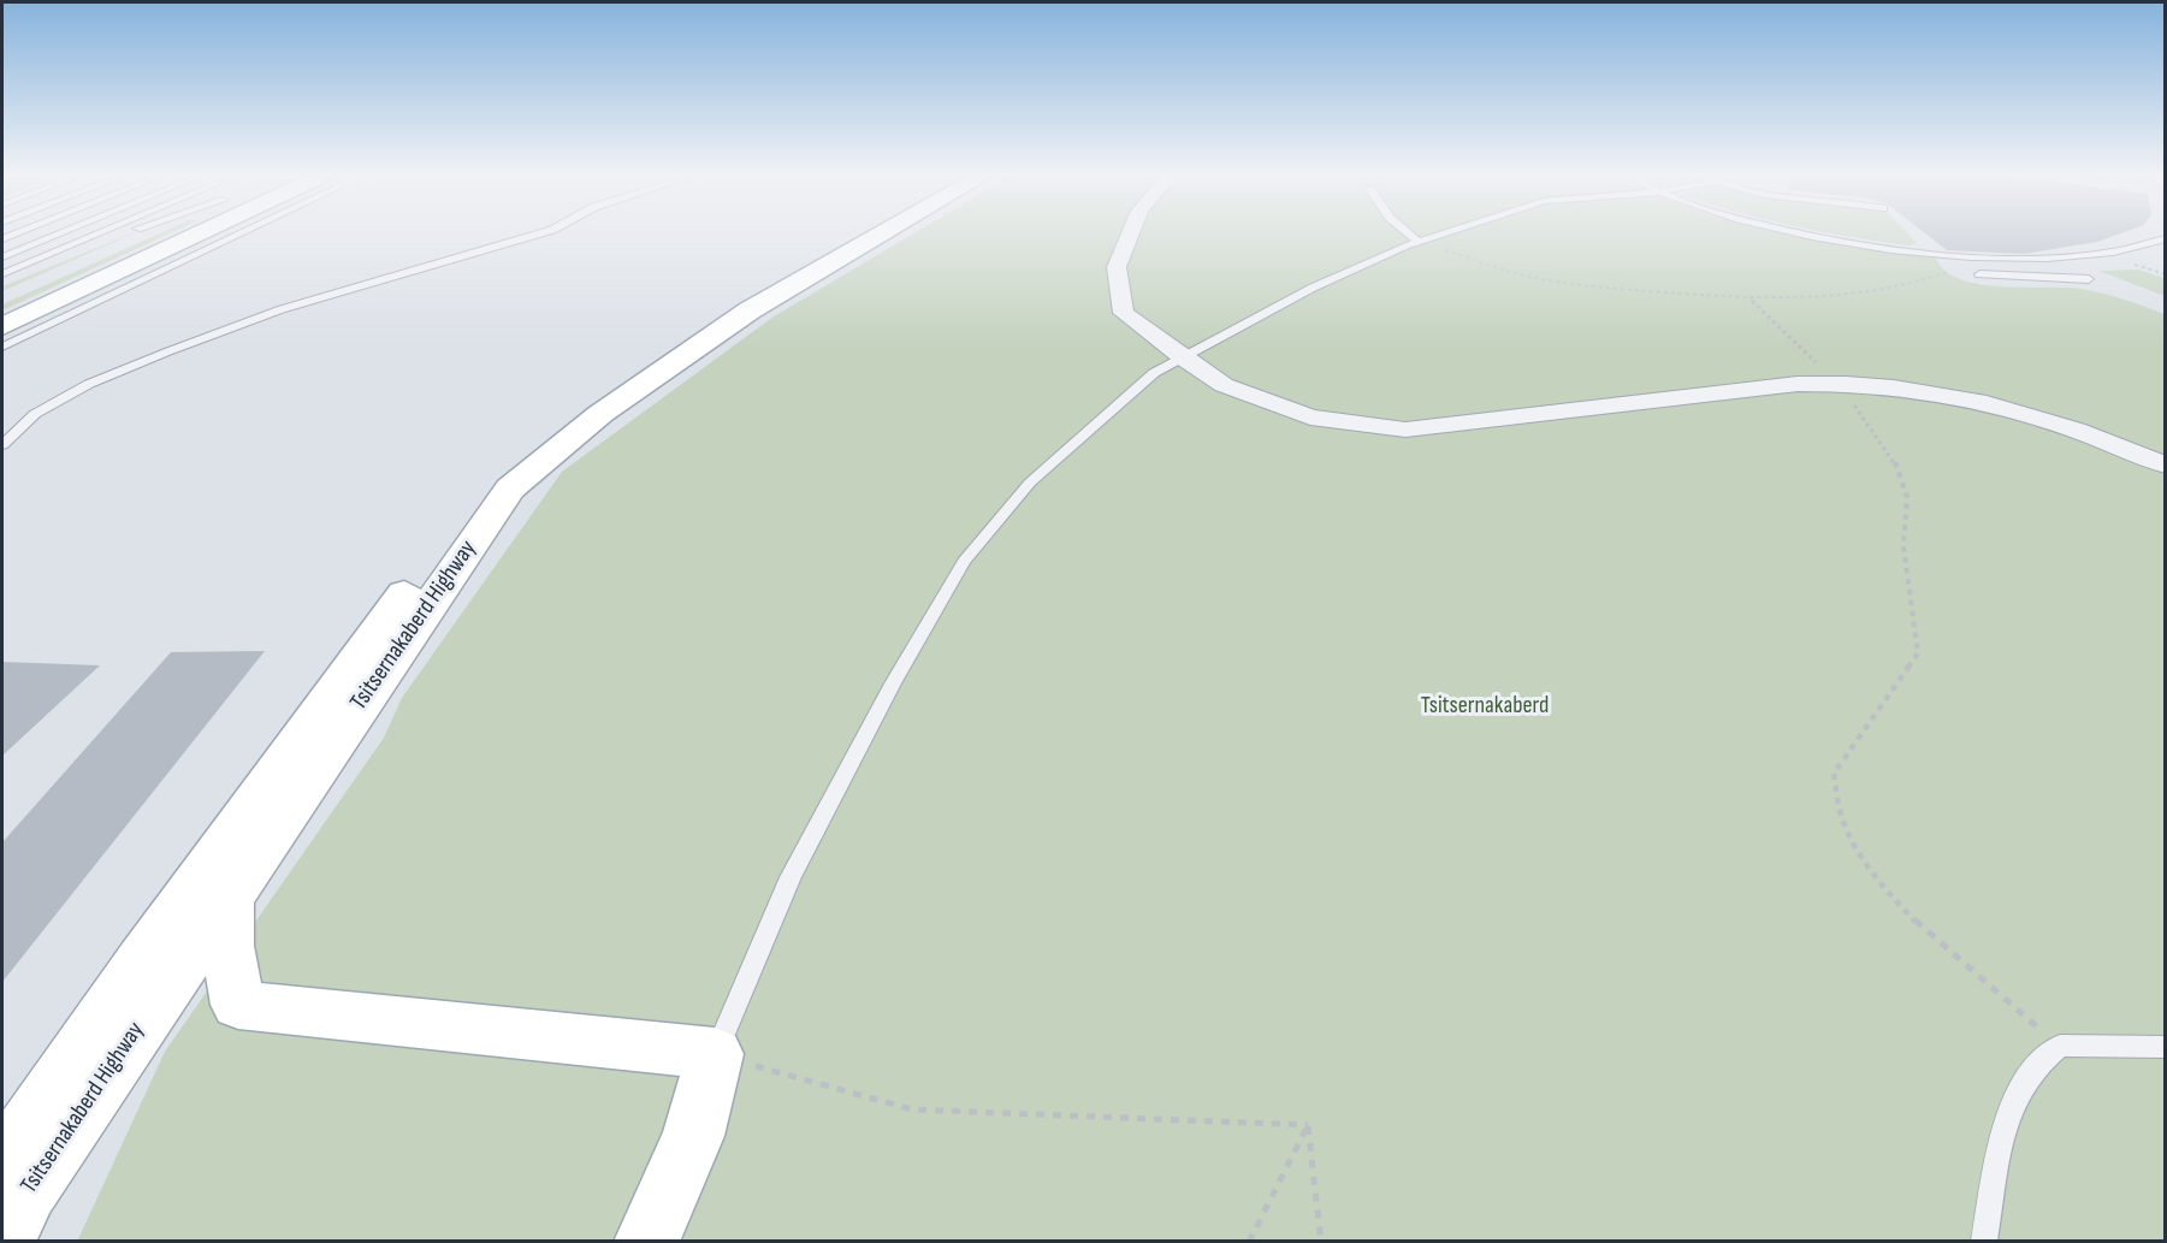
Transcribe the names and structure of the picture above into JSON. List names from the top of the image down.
{
  "streets": {
    "main road": ["Tsitsernakaberd Highway"]
  },
  "parks": ["Tsitsernakaberd"]
}
